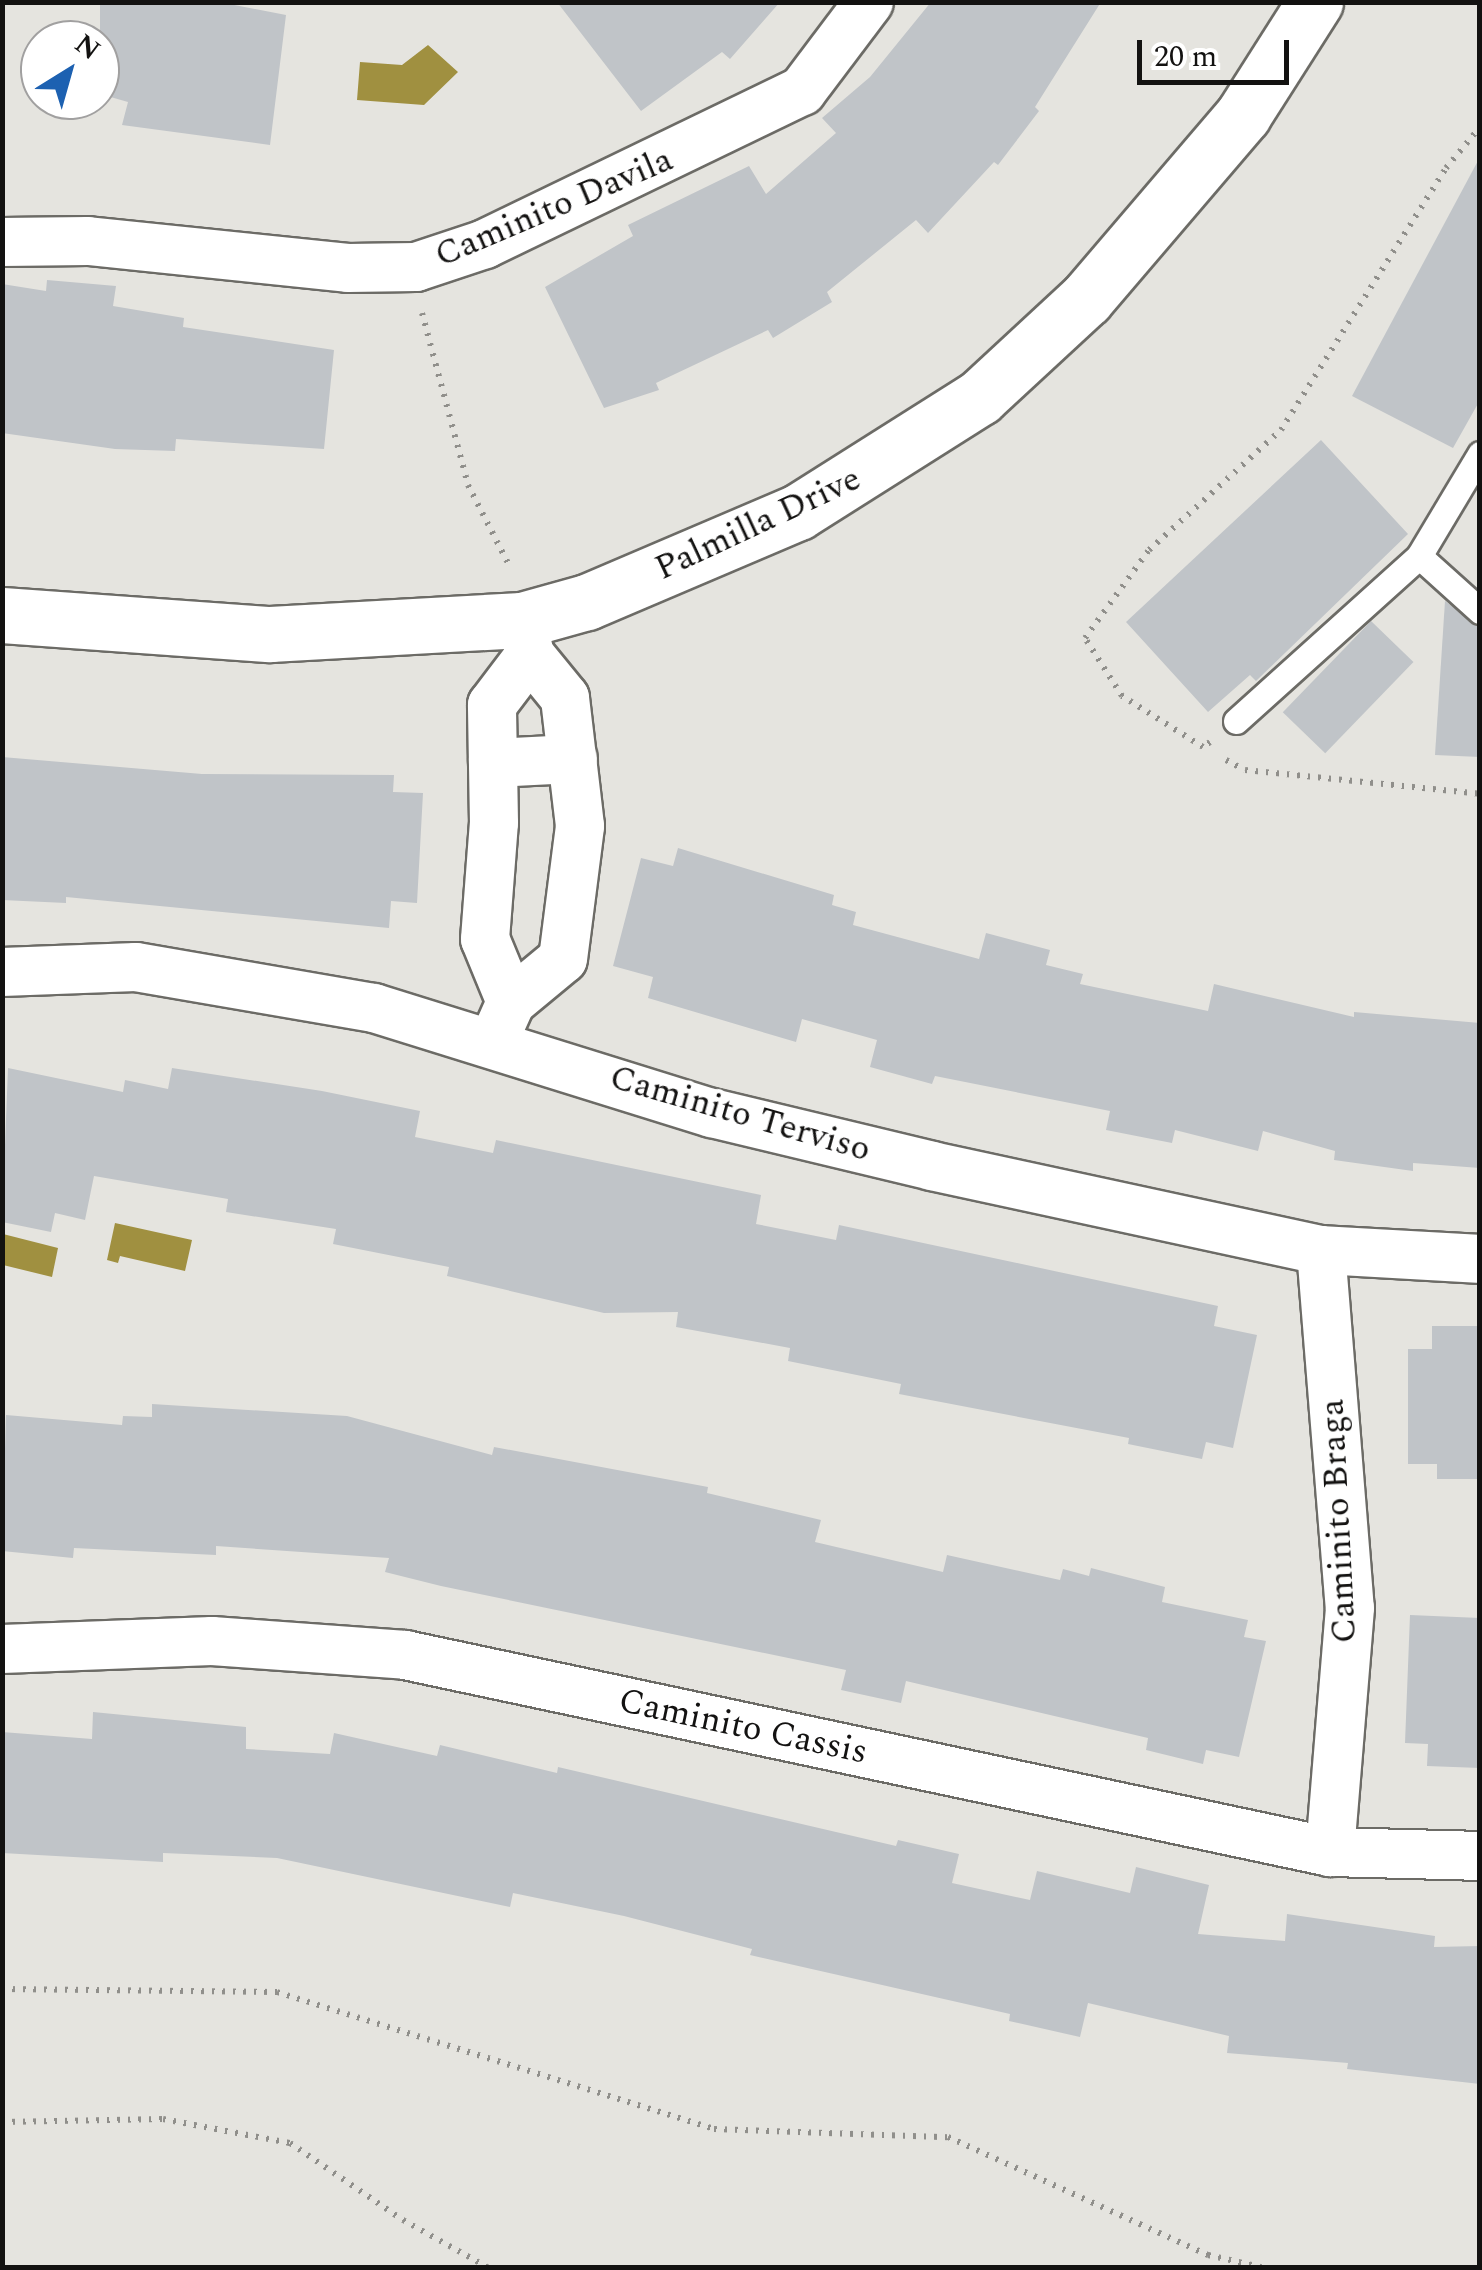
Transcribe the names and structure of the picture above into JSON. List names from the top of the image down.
{
  "streets": {
    "street": [
      "Caminito Davila",
      "Palmilla Drive",
      "Caminito Terviso",
      "Caminito Braga",
      "Caminito Cassis"
    ]
  },
  "crossings": [
    ["Caminito Terviso", "Caminito Braga"],
    ["Caminito Braga", "Caminito Cassis"]
  ],
  "scale_bar": "20 m",
  "north": "top right"
}
